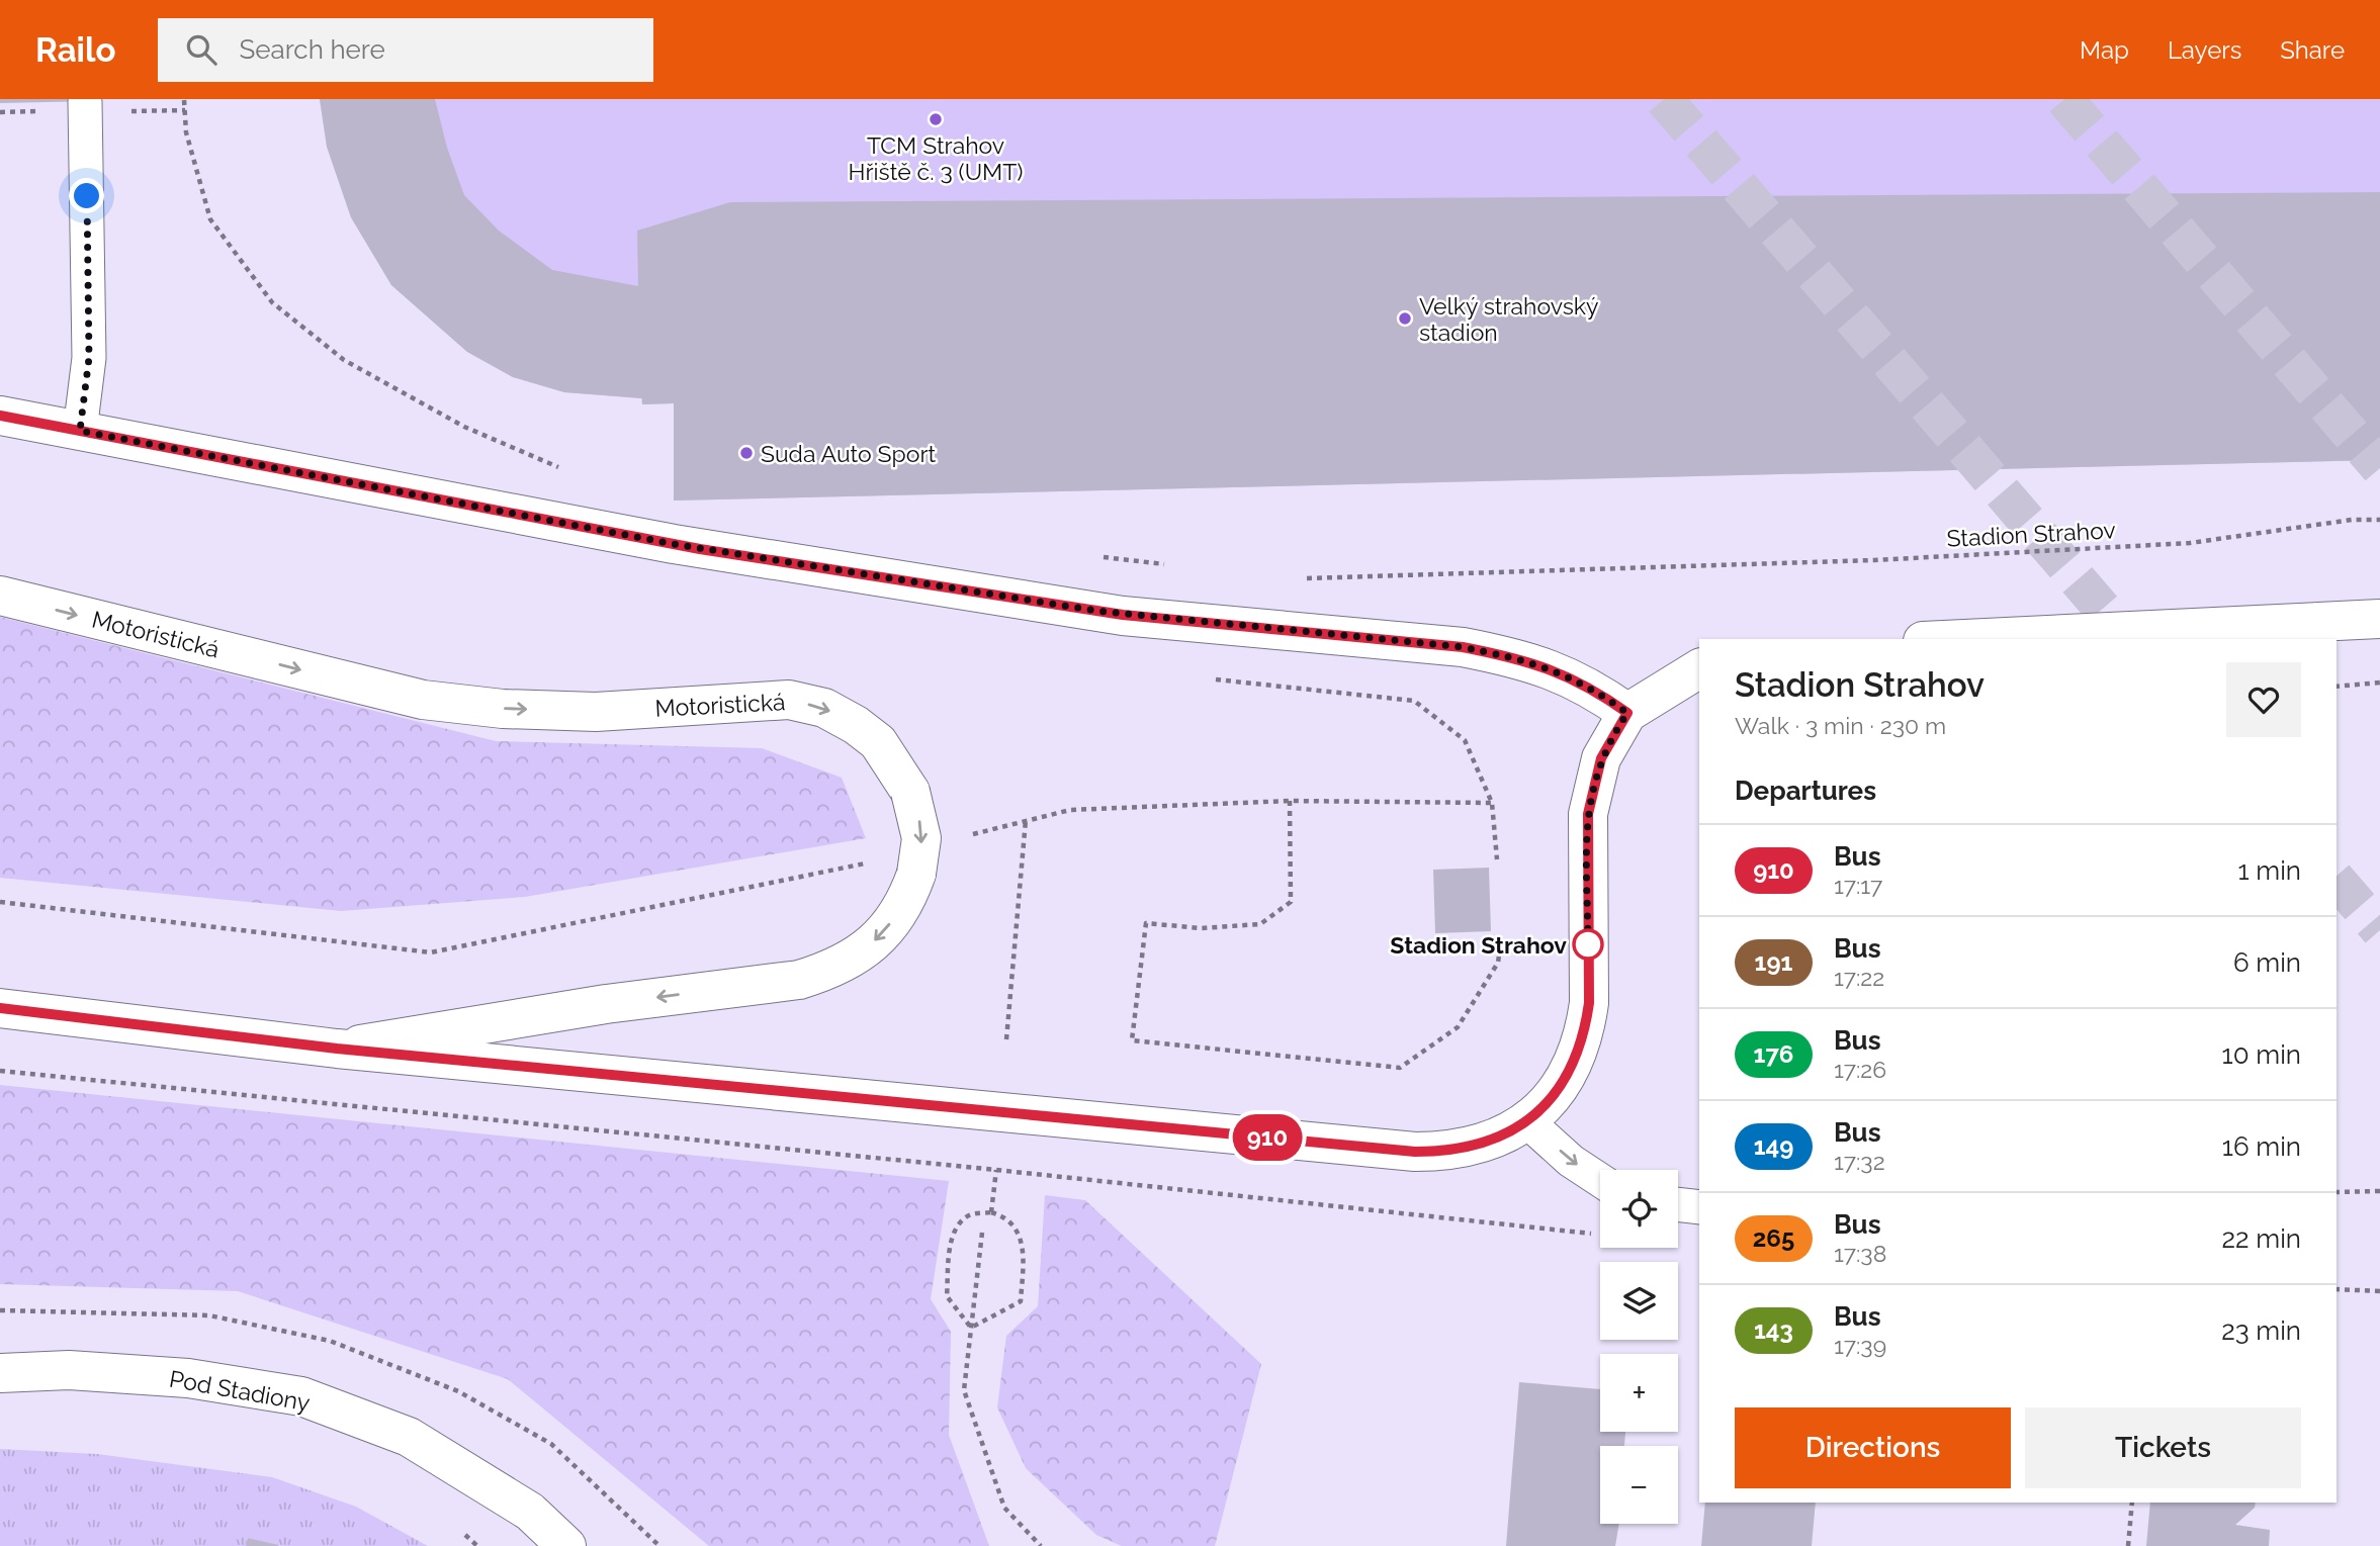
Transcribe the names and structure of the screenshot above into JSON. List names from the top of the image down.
{
  "streets": {
    "street": ["Motoristická", "Pod Stadiony"],
    "path": ["Stadion Strahov"]
  },
  "places": [
    "TCM Strahov Hřiště č. 3 (UMT)",
    "Velký strahovský stadion",
    "Suda Auto Sport",
    "Stadion Strahov"
  ],
  "lines": ["bus line 910"],
  "page": {
    "header": "Railo",
    "search": "Search here",
    "nav": ["Map", "Layers", "Share"],
    "on_map": "910",
    "heading": [
      ["Stadion Strahov", "Walk · 3 min · 230 m"],
      "Departures"
    ],
    "list": [
      {
        "mark": "910",
        "name": "Bus",
        "note": "17:17",
        "value": "1 min"
      },
      {
        "mark": "191",
        "name": "Bus",
        "note": "17:22",
        "value": "6 min"
      },
      {
        "mark": "176",
        "name": "Bus",
        "note": "17:26",
        "value": "10 min"
      },
      {
        "mark": "149",
        "name": "Bus",
        "note": "17:32",
        "value": "16 min"
      },
      {
        "mark": "265",
        "name": "Bus",
        "note": "17:38",
        "value": "22 min"
      },
      {
        "mark": "143",
        "name": "Bus",
        "note": "17:39",
        "value": "23 min"
      }
    ],
    "map_buttons": ["+", "−"],
    "buttons": ["Directions", "Tickets"]
  }
}
